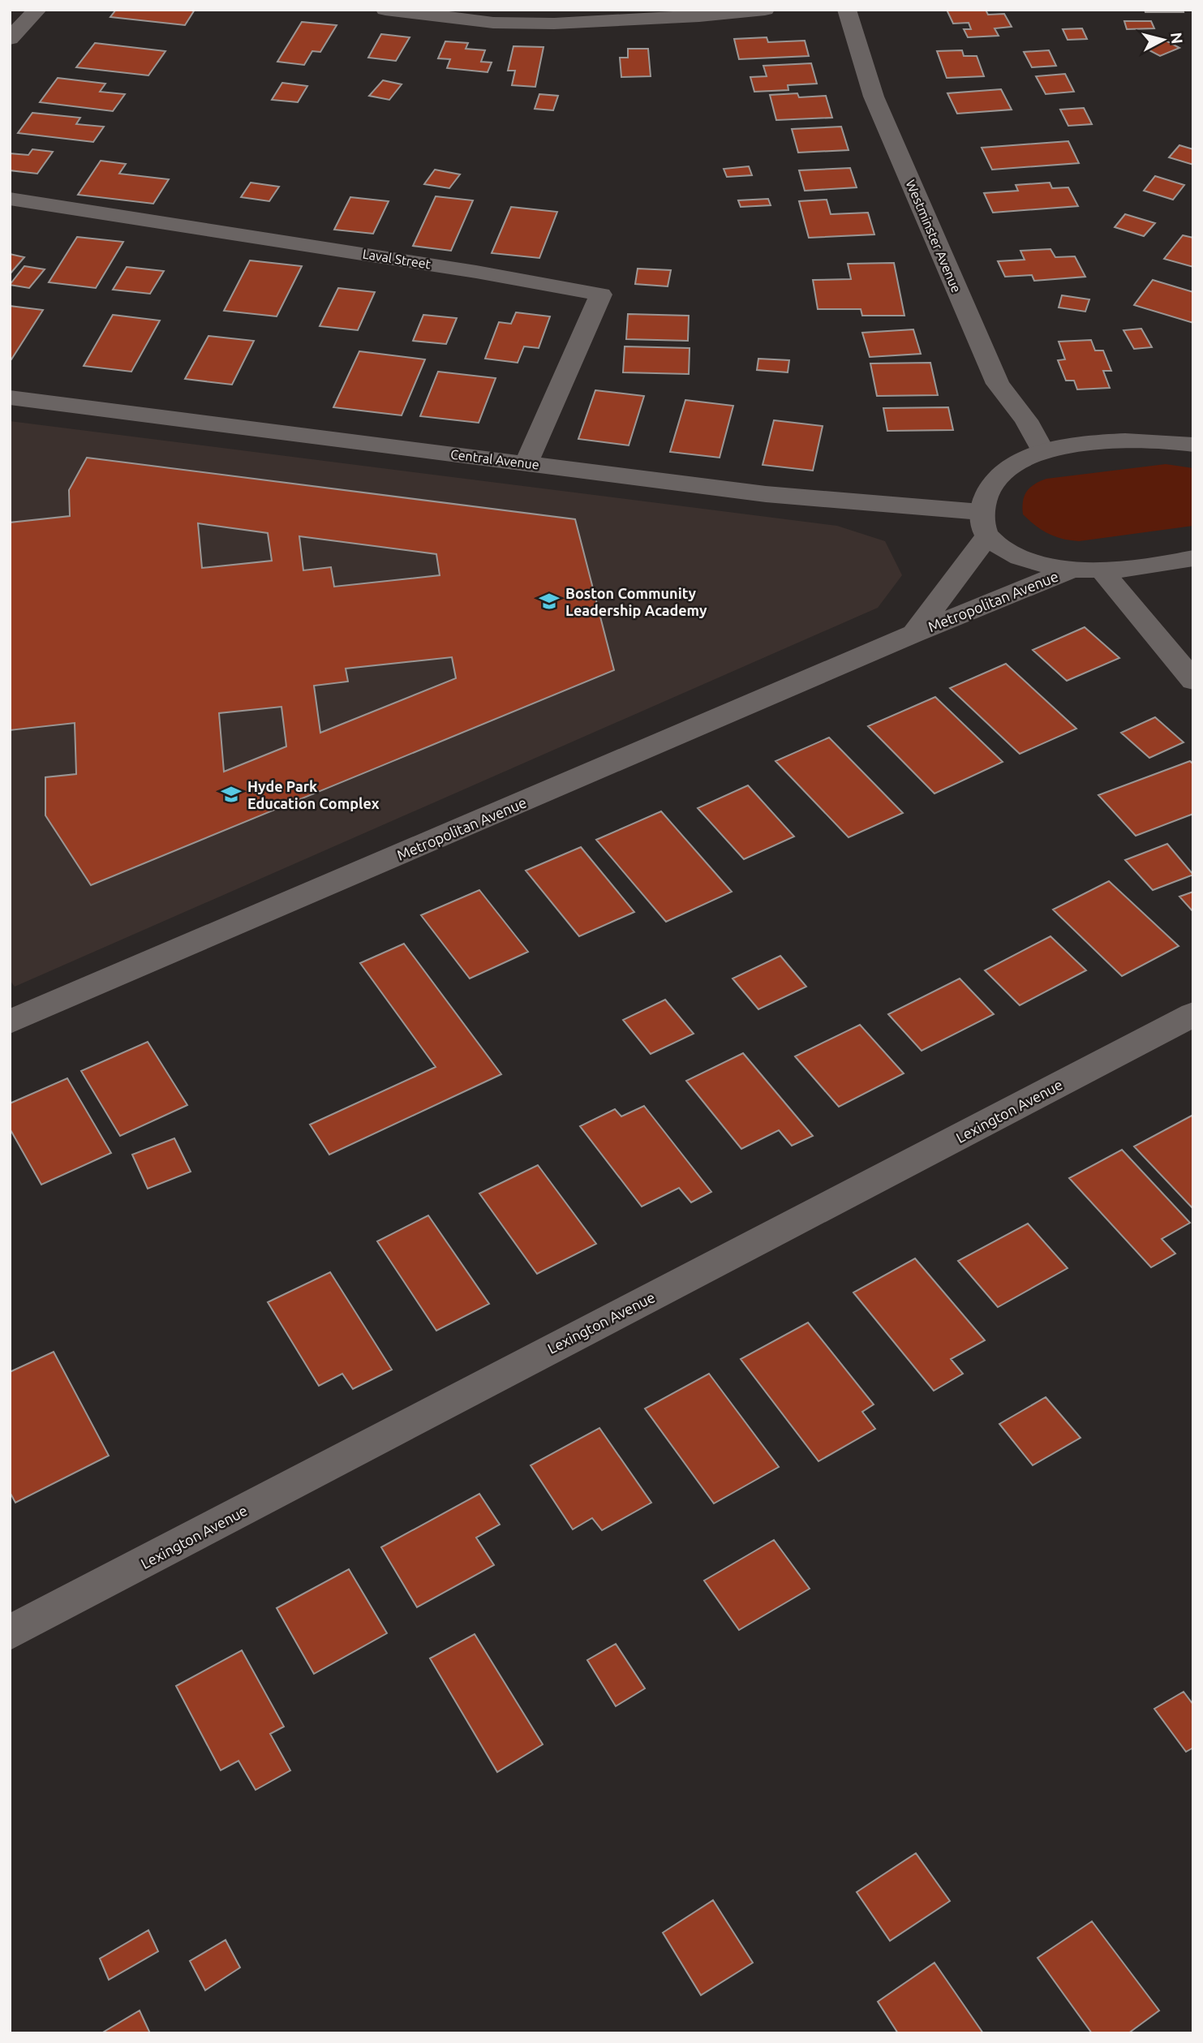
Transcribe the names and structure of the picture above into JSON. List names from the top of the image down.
{
  "streets": {
    "street": [
      "Westminster Avenue",
      "Laval Street",
      "Central Avenue",
      "Metropolitan Avenue",
      "Lexington Avenue"
    ]
  },
  "crossings": [
    ["Westminster Avenue", "Metropolitan Avenue"],
    ["Laval Street", "Central Avenue"],
    ["Central Avenue", "Metropolitan Avenue"]
  ],
  "places": {
    "school or university": ["Boston Community Leadership Academy", "Hyde Park Education Complex"]
  },
  "north": "right"
}
